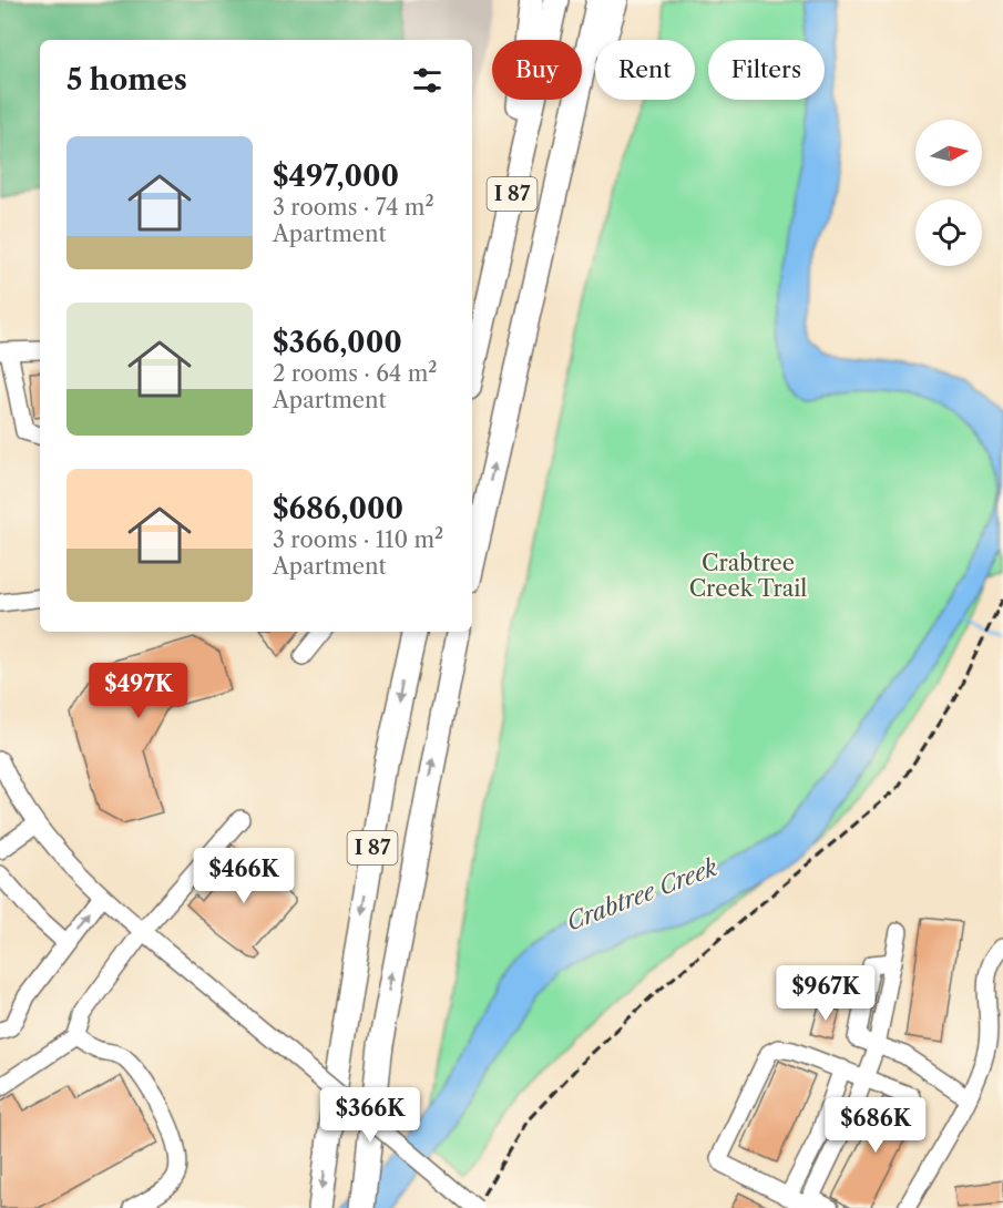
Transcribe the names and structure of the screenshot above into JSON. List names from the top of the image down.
{
  "streets": {
    "highway": ["I 87"]
  },
  "water": ["Crabtree Creek"],
  "parks": ["Crabtree Creek Trail"],
  "north": "right",
  "page": {
    "chip": ["Buy", "Rent", "Filters"],
    "heading": "5 homes",
    "list": [
      {
        "name": "$497,000",
        "note": "3 rooms · 74 m² · Apartment"
      },
      {
        "name": "$366,000",
        "note": "2 rooms · 64 m² · Apartment"
      },
      {
        "name": "$686,000",
        "note": "3 rooms · 110 m² · Apartment"
      }
    ],
    "price": [
      "$497K",
      "$466K",
      "$967K",
      "$366K",
      "$686K"
    ]
  }
}
